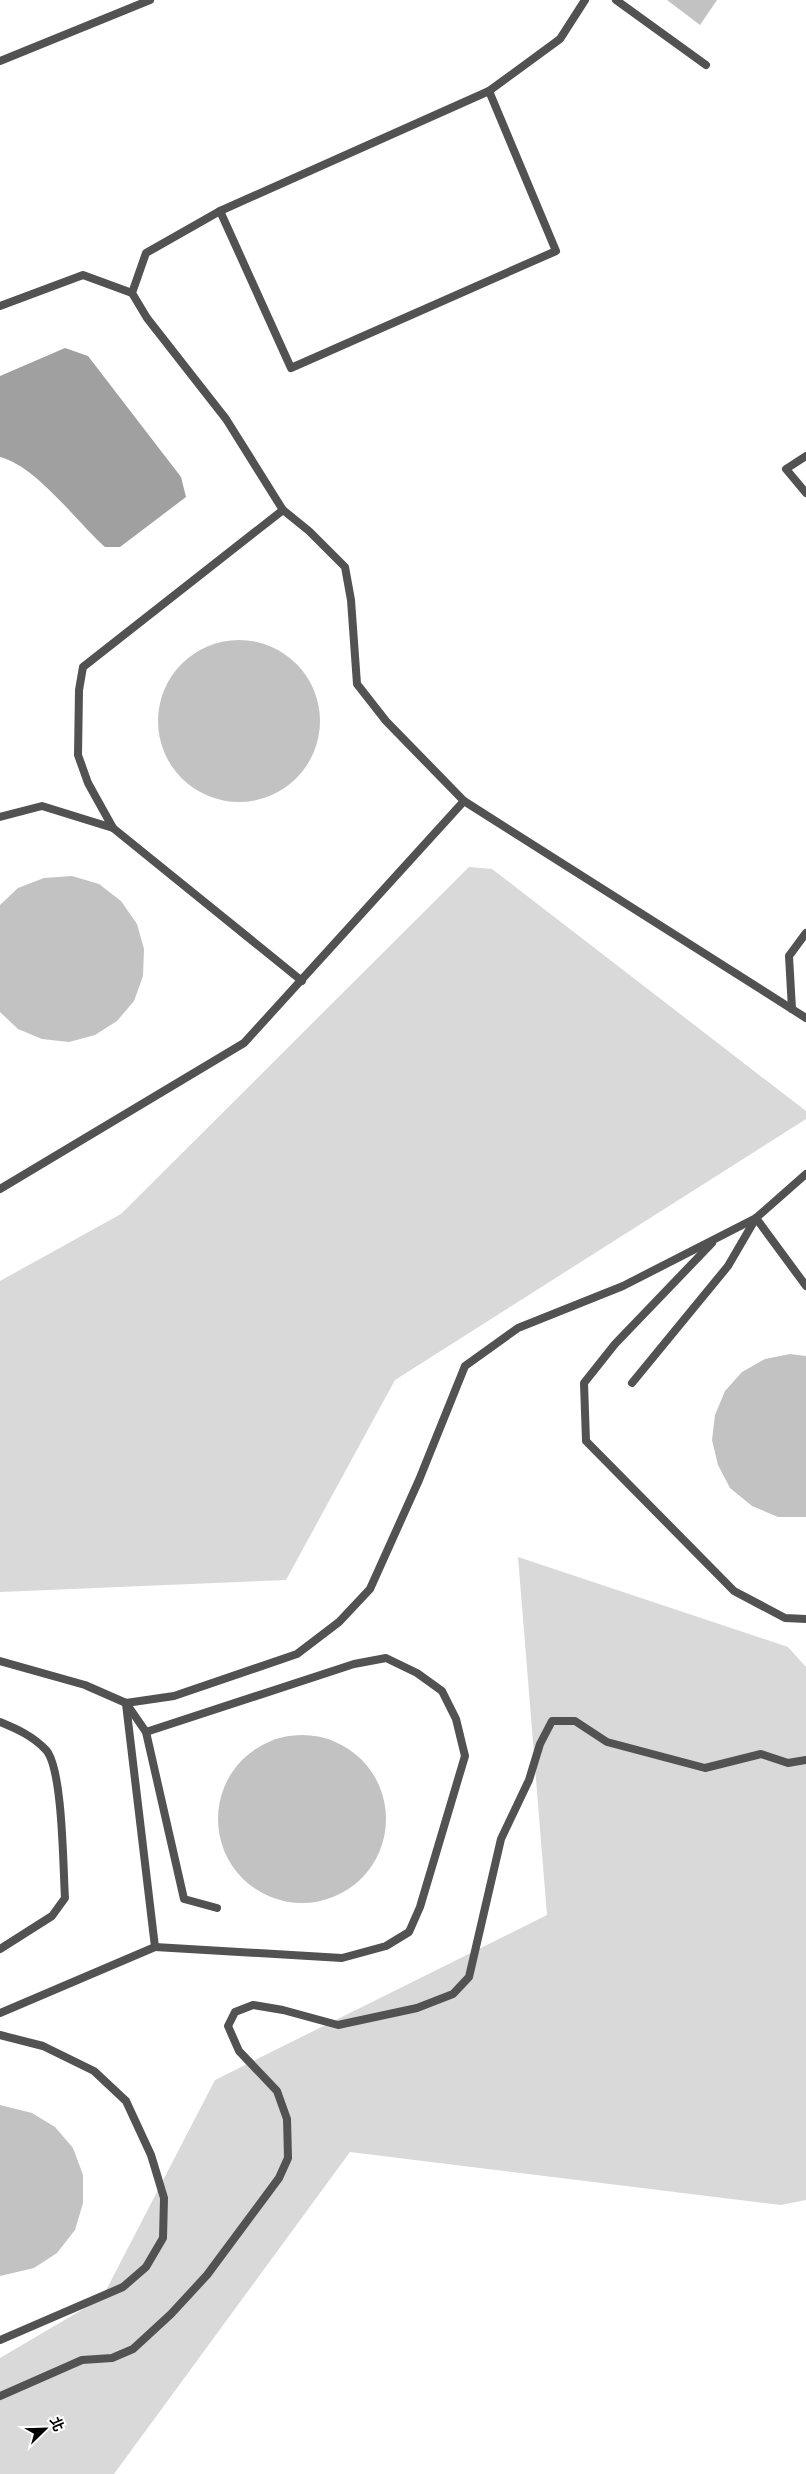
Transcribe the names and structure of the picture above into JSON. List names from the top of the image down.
{
  "north": "top right"
}
